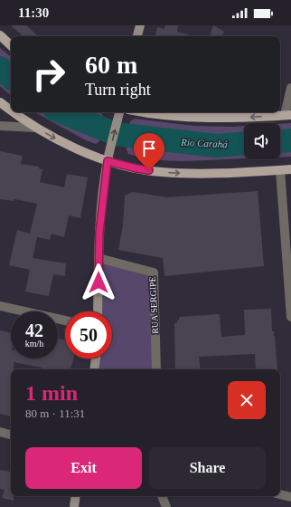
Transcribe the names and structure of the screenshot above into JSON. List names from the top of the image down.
{
  "streets": {
    "street": ["RUA SERGIPE"]
  },
  "water": ["Rio Carahá"],
  "page": {
    "status": "11:30",
    "turn": ["60 m", "Turn right"],
    "speed": "42 km/h",
    "limit": "50",
    "heading": ["1 min", "80 m · 11:31"],
    "buttons": ["Exit", "Share"]
  }
}
